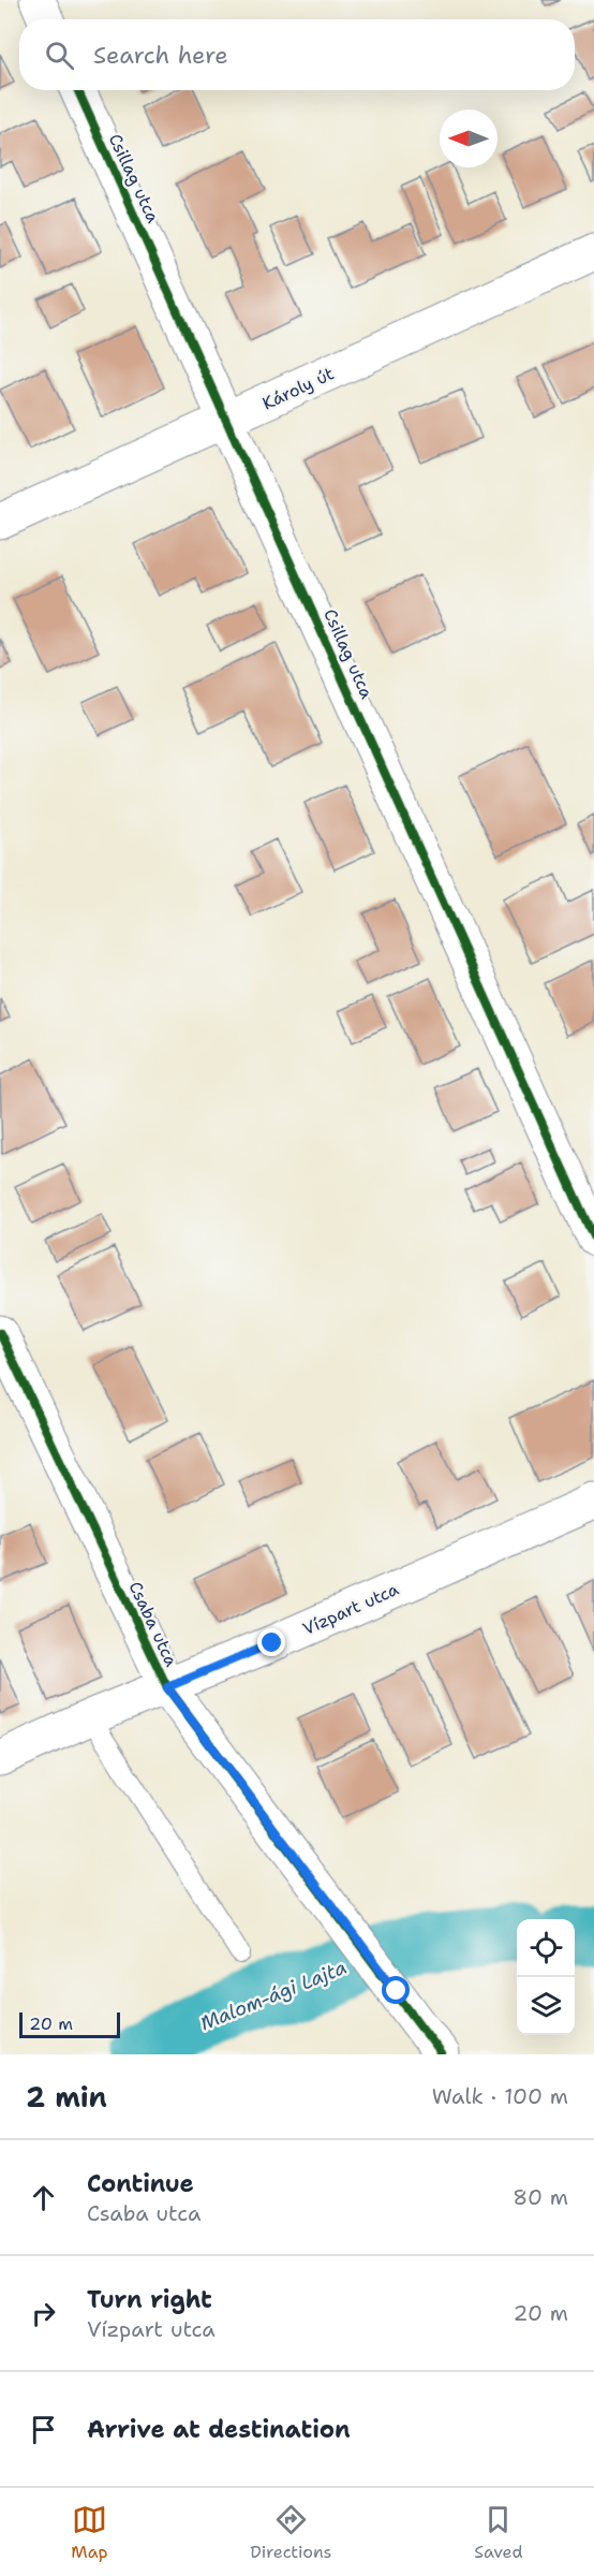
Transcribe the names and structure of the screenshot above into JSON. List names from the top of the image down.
{
  "streets": {
    "street": [
      "Csillag utca",
      "Károly út",
      "Vízpart utca",
      "Csaba utca"
    ]
  },
  "crossings": [
    ["Csillag utca", "Károly út"],
    ["Vízpart utca", "Csaba utca"]
  ],
  "water": ["Malom-ági Lajta"],
  "scale_bar": "20 m",
  "north": "left",
  "page": {
    "search": "Search here",
    "scale": "20 m",
    "heading": ["2 min", "Walk · 100 m"],
    "list": [
      ["Continue", "Csaba utca", "80 m"],
      ["Turn right", "Vízpart utca", "20 m"],
      "Arrive at destination"
    ],
    "nav": ["Map", "Directions", "Saved"]
  }
}
